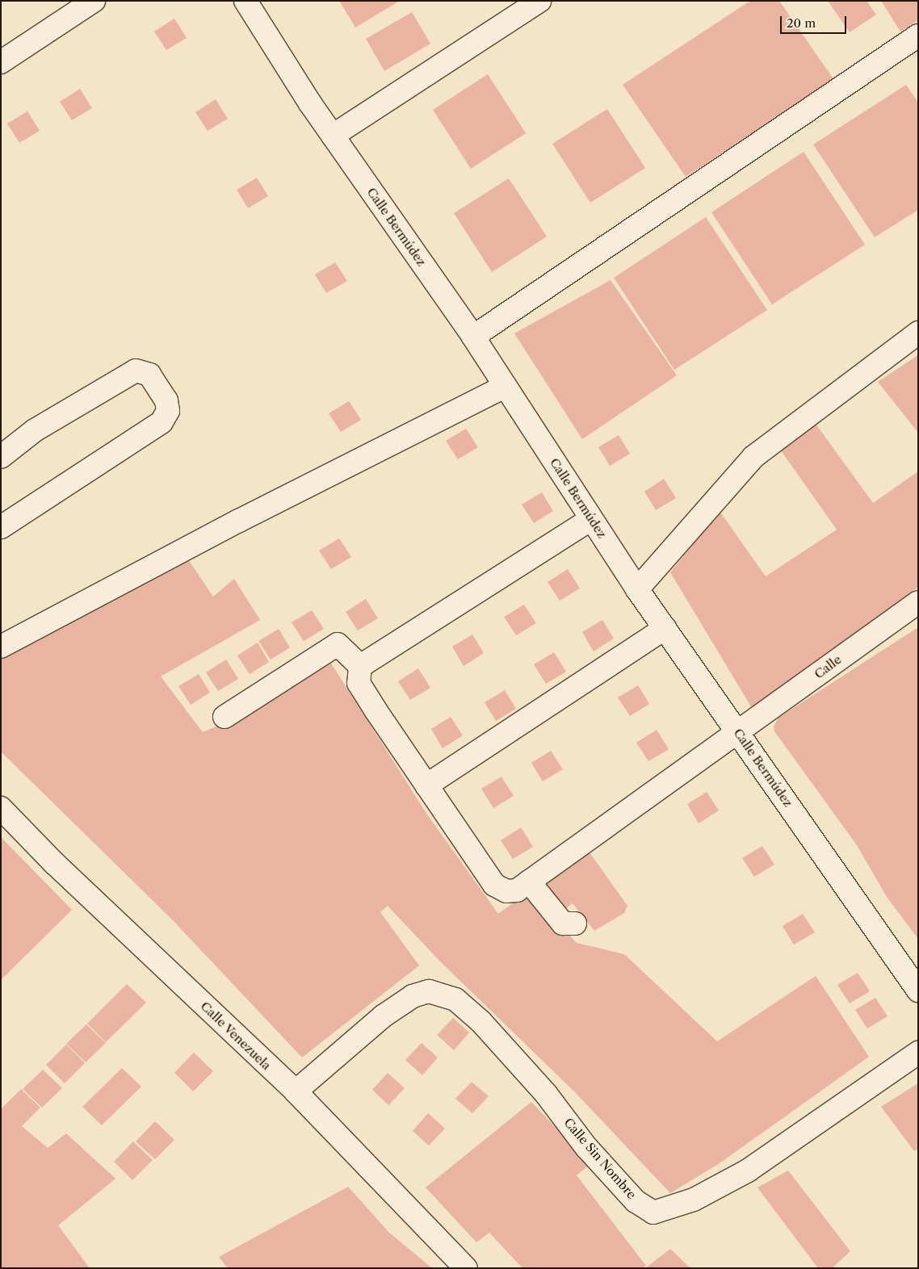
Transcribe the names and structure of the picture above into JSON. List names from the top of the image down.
{
  "streets": {
    "street": [
      "Calle Bermúdez",
      "Calle",
      "Calle Venezuela",
      "Calle Sin Nombre"
    ]
  },
  "crossings": [
    ["Calle Bermúdez", "Calle"],
    ["Calle Venezuela", "Calle Sin Nombre"]
  ],
  "scale_bar": "20 m"
}
